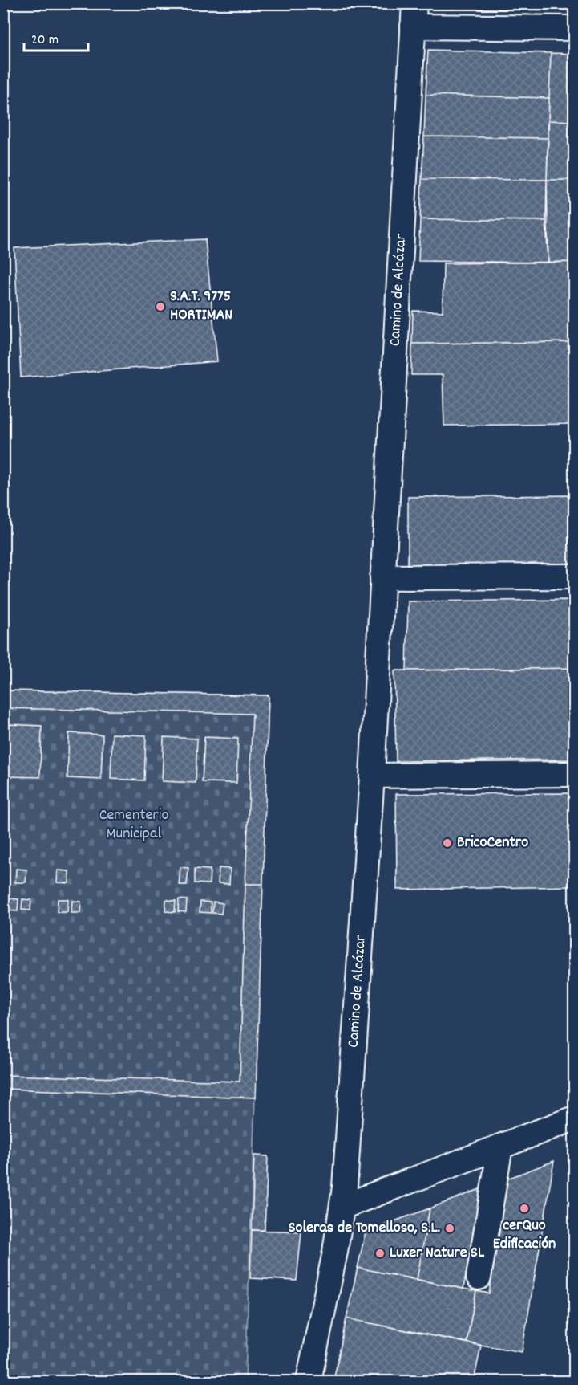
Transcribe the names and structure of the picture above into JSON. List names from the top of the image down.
{
  "streets": {
    "street": ["Camino de Alcázar"]
  },
  "parks": ["Cementerio Municipal"],
  "places": [
    "S.A.T. 9775 HORTIMAN",
    "BricoCentro",
    "cerQuo Edificación",
    "Soleras de Tomelloso, S.L.",
    "Luxer Nature SL"
  ],
  "scale_bar": "20 m"
}
